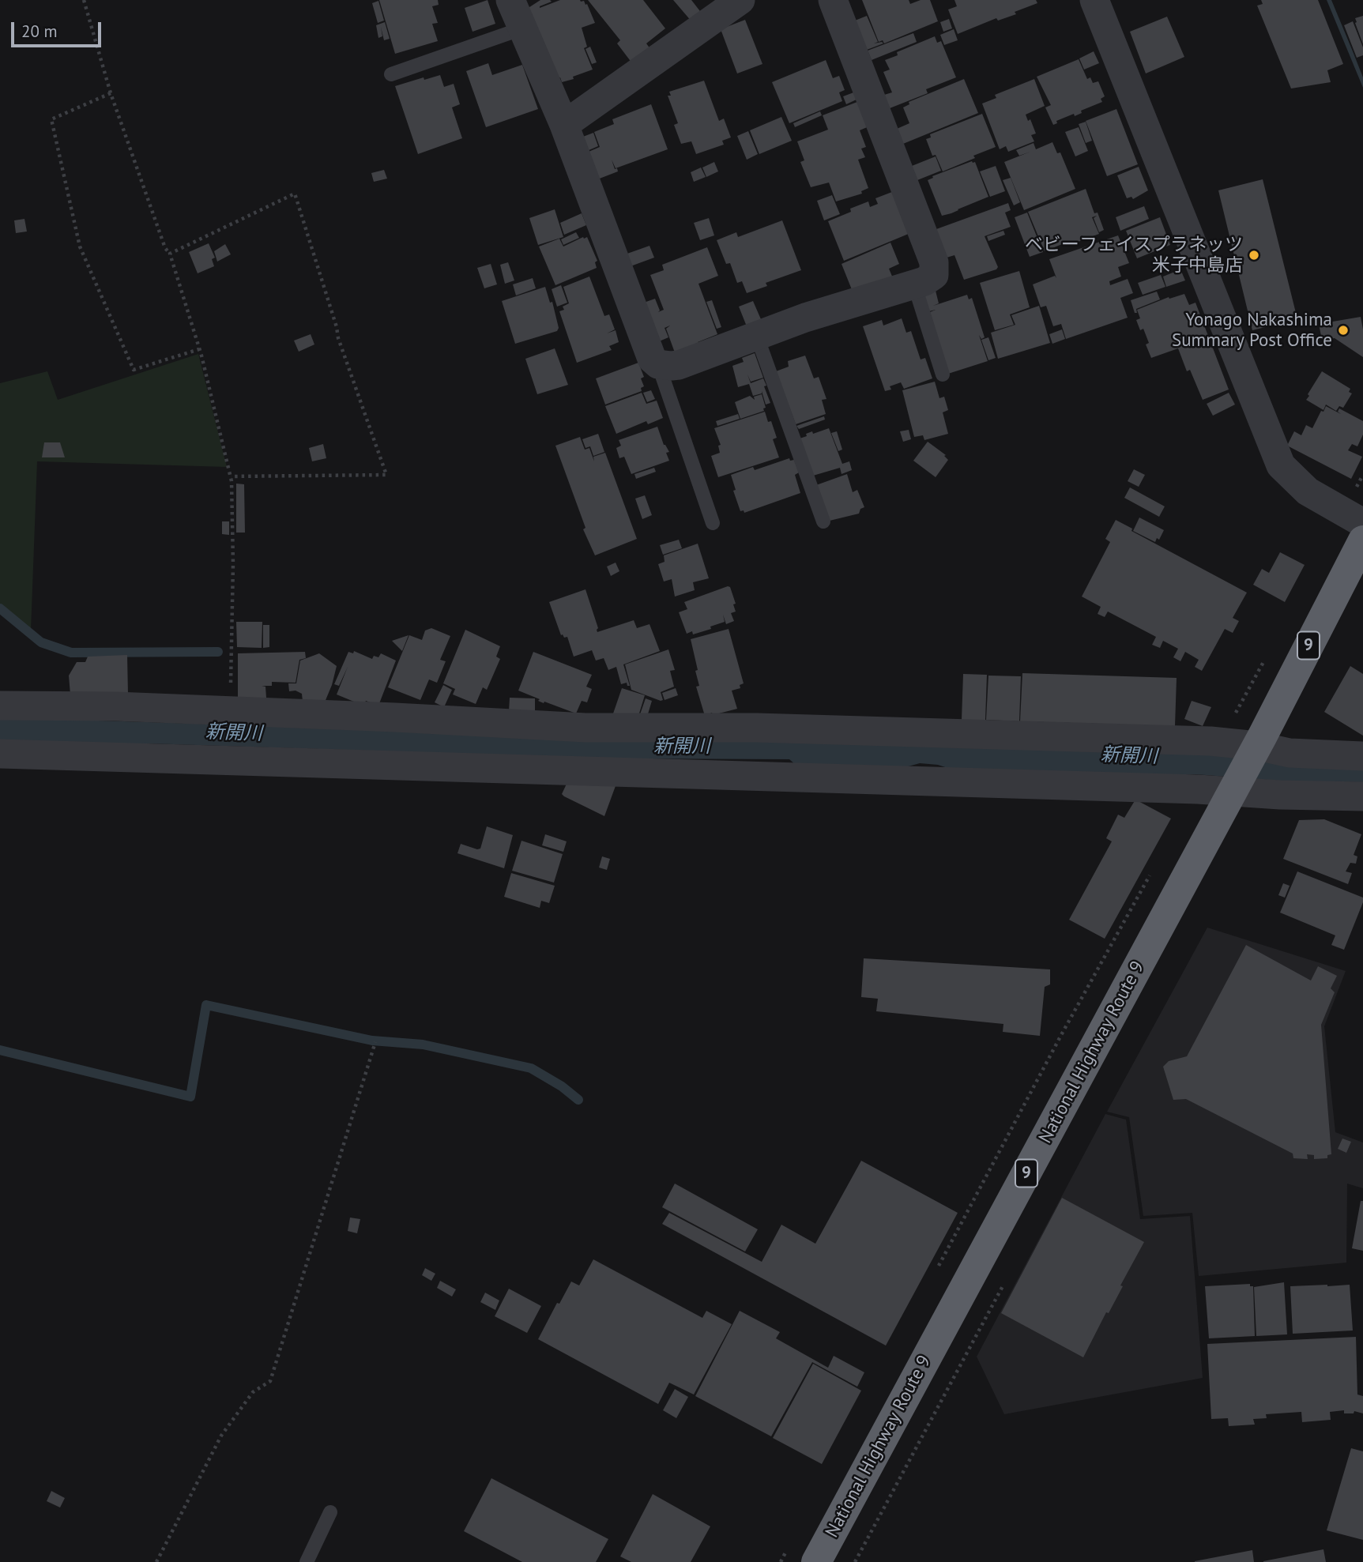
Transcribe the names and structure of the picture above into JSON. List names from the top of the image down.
{
  "streets": {
    "highway": ["9", "National Highway Route 9"]
  },
  "water": ["新開川"],
  "places": ["ベビーフェイスプラネッツ 米子中島店", "Yonago Nakashima Summary Post Office"],
  "scale_bar": "20 m"
}
